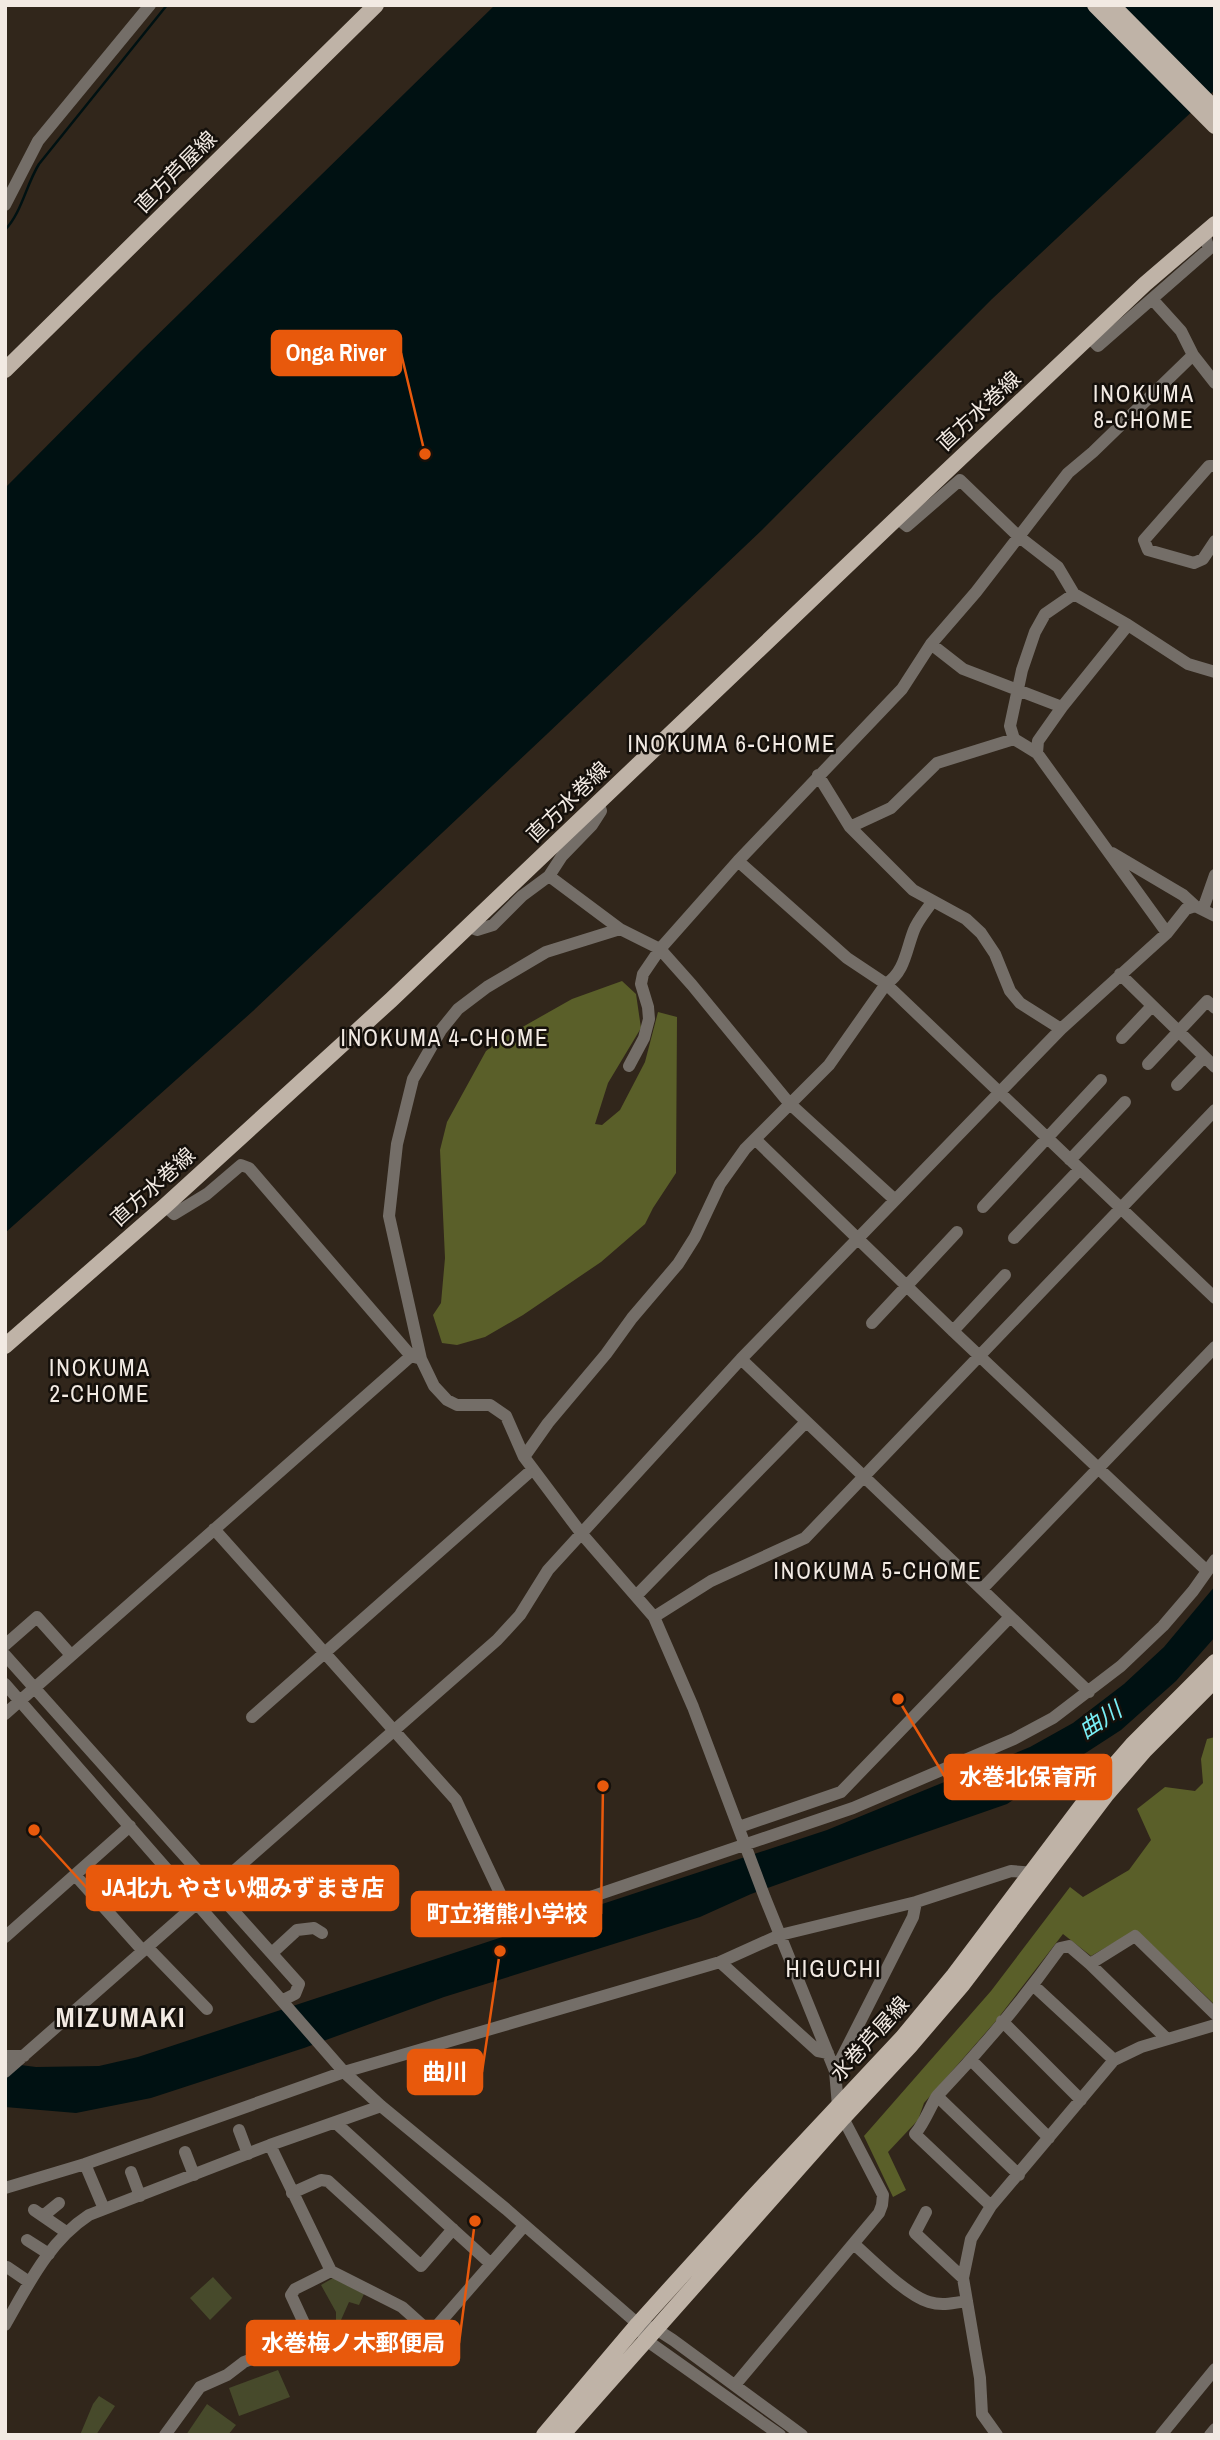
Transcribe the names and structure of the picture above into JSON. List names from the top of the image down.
{
  "streets": {
    "main road": ["直方芦屋線", "直方水巻線", "水巻芦屋線"]
  },
  "districts": [
    "INOKUMA 8-CHOME",
    "INOKUMA 6-CHOME",
    "INOKUMA 4-CHOME",
    "INOKUMA 2-CHOME",
    "INOKUMA 5-CHOME",
    "HIGUCHI",
    "MIZUMAKI"
  ],
  "water": ["曲川"],
  "places": [
    "Onga River",
    "水巻北保育所",
    "町立猪熊小学校",
    "JA北九 やさい畑みずまき店",
    "曲川",
    "水巻梅ノ木郵便局"
  ]
}
